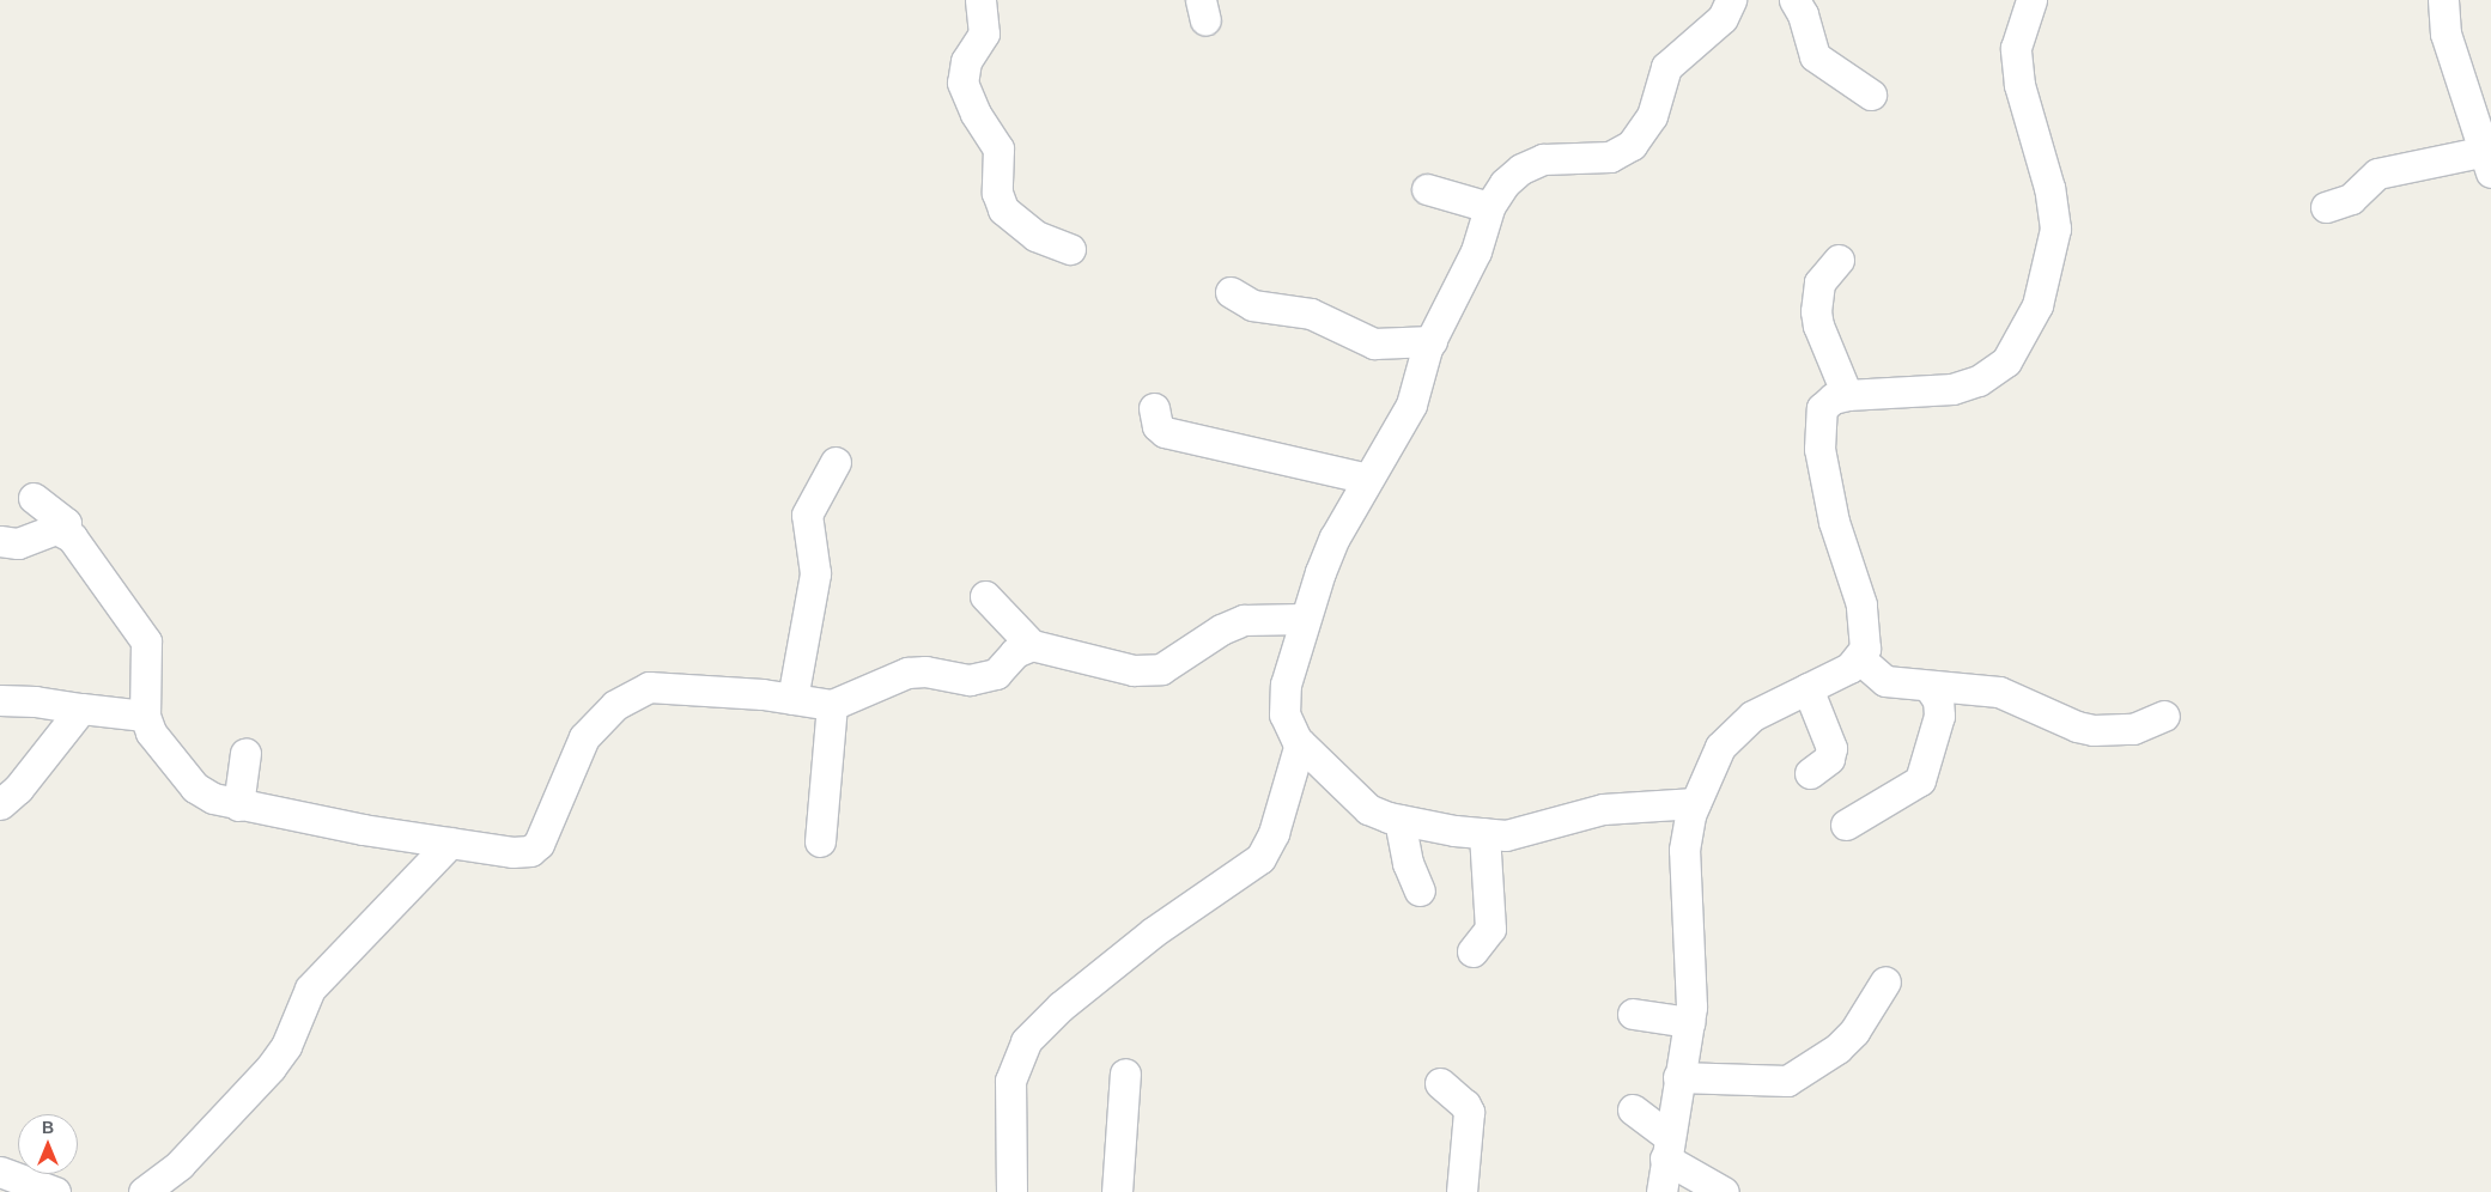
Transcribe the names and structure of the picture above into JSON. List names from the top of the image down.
{
  "north": "top"
}
